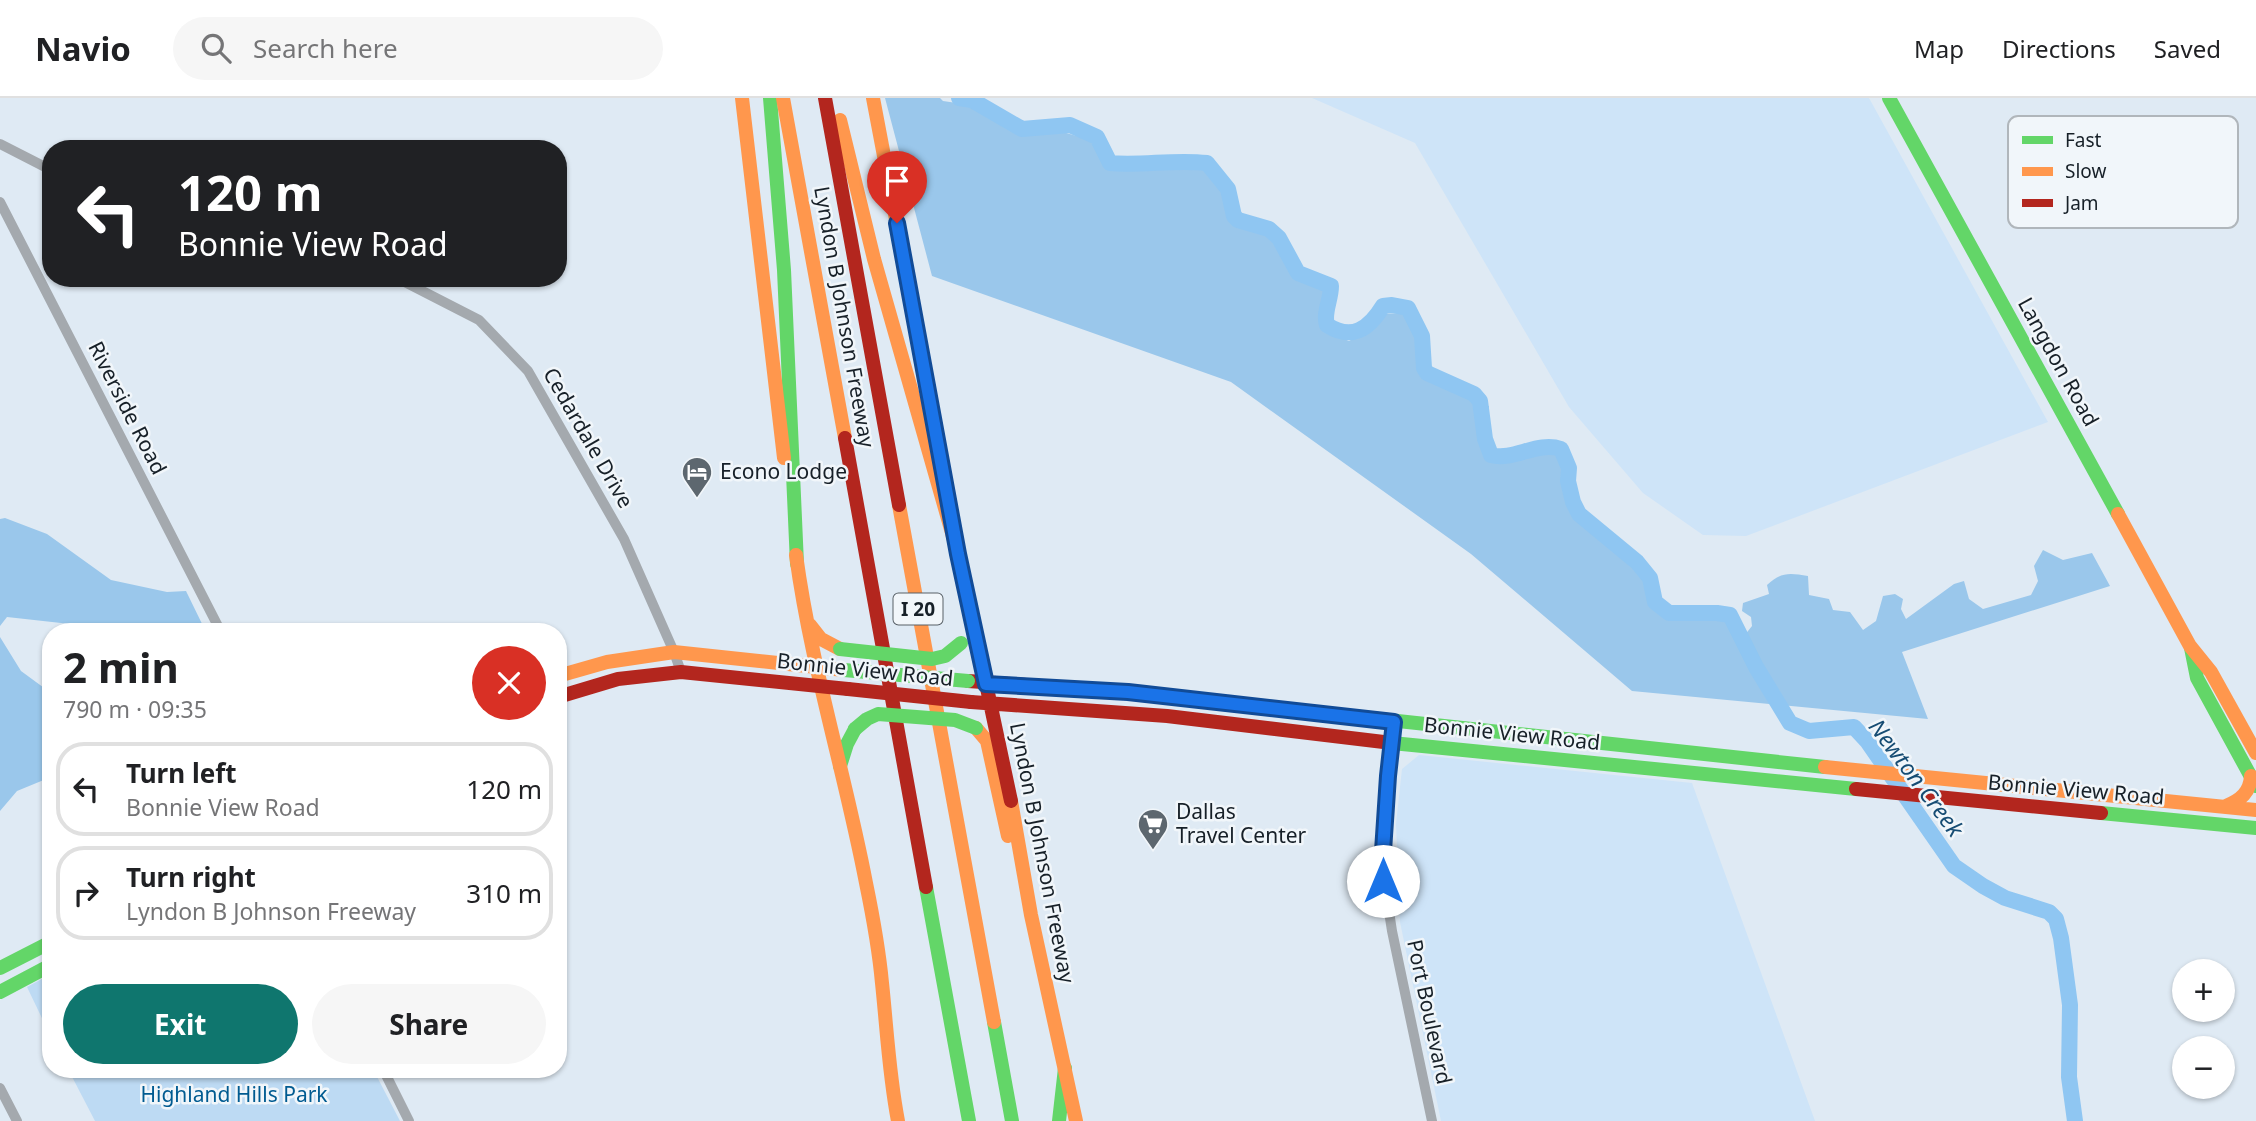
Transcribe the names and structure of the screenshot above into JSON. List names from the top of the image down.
{
  "streets": {
    "main road": [
      "Lyndon B Johnson Freeway",
      "Langdon Road",
      "I 20",
      "Bonnie View Road"
    ],
    "street": ["Riverside Road", "Cedardale Drive", "Port Boulevard"]
  },
  "crossings": [
    ["Lyndon B Johnson Freeway", "Bonnie View Road"],
    ["Cedardale Drive", "Bonnie View Road"],
    ["Bonnie View Road", "Port Boulevard"]
  ],
  "water": ["Newton Creek"],
  "parks": ["Highland Hills Park"],
  "places": {
    "hotel": ["Econo Lodge"],
    "supermarket": ["Dallas Travel Center"]
  },
  "legend": ["Fast", "Slow", "Jam"],
  "page": {
    "header": "Navio",
    "search": "Search here",
    "nav": ["Map", "Directions", "Saved"],
    "turn": ["120 m", "Bonnie View Road"],
    "heading": ["2 min", "790 m · 09:35"],
    "list": [
      {
        "name": "Turn left",
        "note": "Bonnie View Road",
        "value": "120 m"
      },
      {
        "name": "Turn right",
        "note": "Lyndon B Johnson Freeway",
        "value": "310 m"
      }
    ],
    "map_buttons": ["+", "−"],
    "buttons": ["Exit", "Share"]
  }
}
